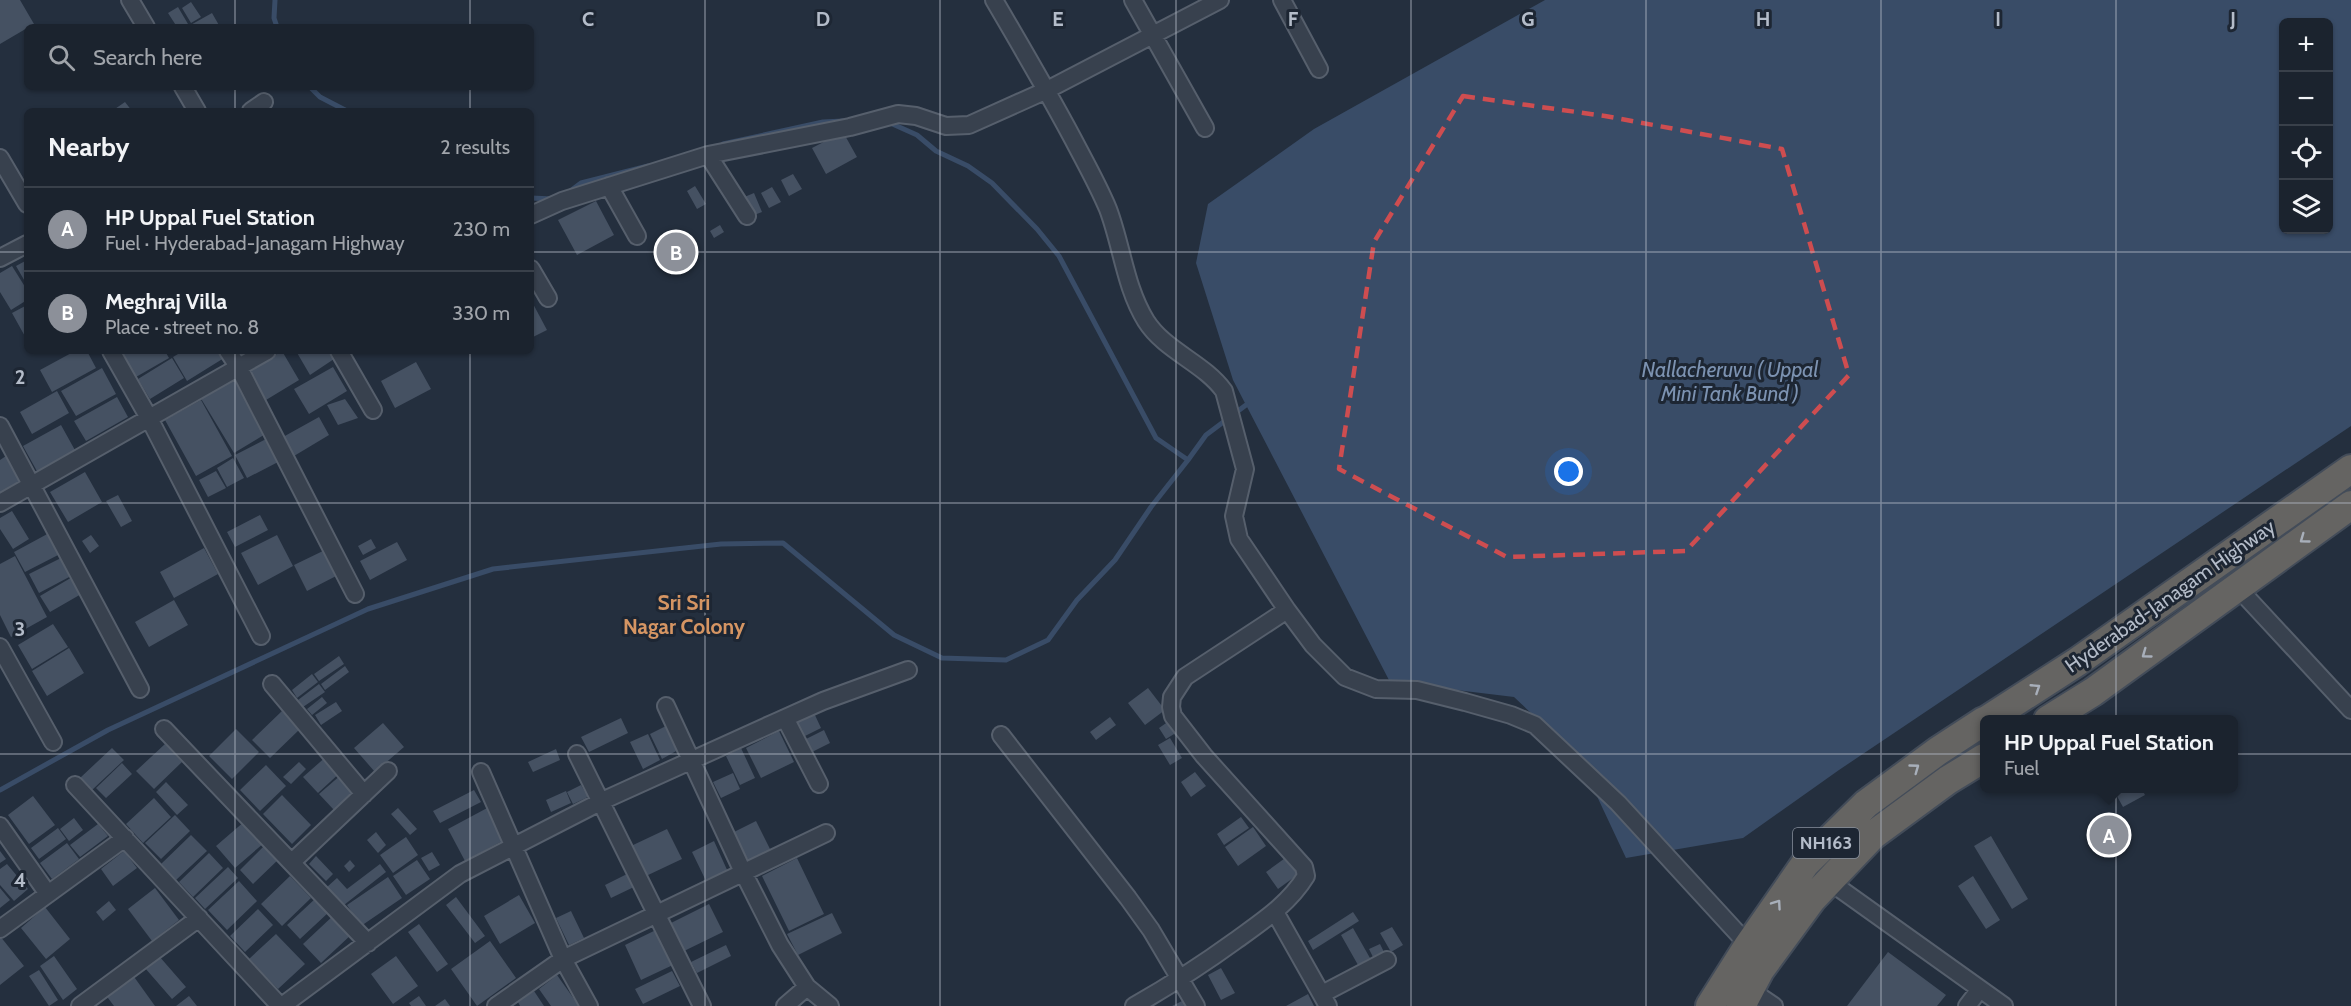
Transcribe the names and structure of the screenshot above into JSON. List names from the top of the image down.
{
  "streets": {
    "highway": ["Hyderabad-Janagam Highway", "NH163"]
  },
  "districts": ["Sri Sri Nagar Colony"],
  "water": ["Nallacheruvu ( Uppal Mini Tank Bund )"],
  "page": {
    "map_buttons": ["+", "−"],
    "search": "Search here",
    "heading": ["Nearby", "2 results"],
    "list": [
      {
        "mark": "A",
        "name": "HP Uppal Fuel Station",
        "note": "Fuel · Hyderabad-Janagam Highway",
        "value": "230 m"
      },
      {
        "mark": "B",
        "name": "Meghraj Villa",
        "note": "Place · street no. 8",
        "value": "330 m"
      }
    ],
    "pins": ["B", "A"],
    "popup": ["HP Uppal Fuel Station", "Fuel"]
  },
  "grid": {
    "columns": [
      "C",
      "D",
      "E",
      "F",
      "G",
      "H",
      "I",
      "J"
    ],
    "rows": ["2", "3", "4"]
  }
}
